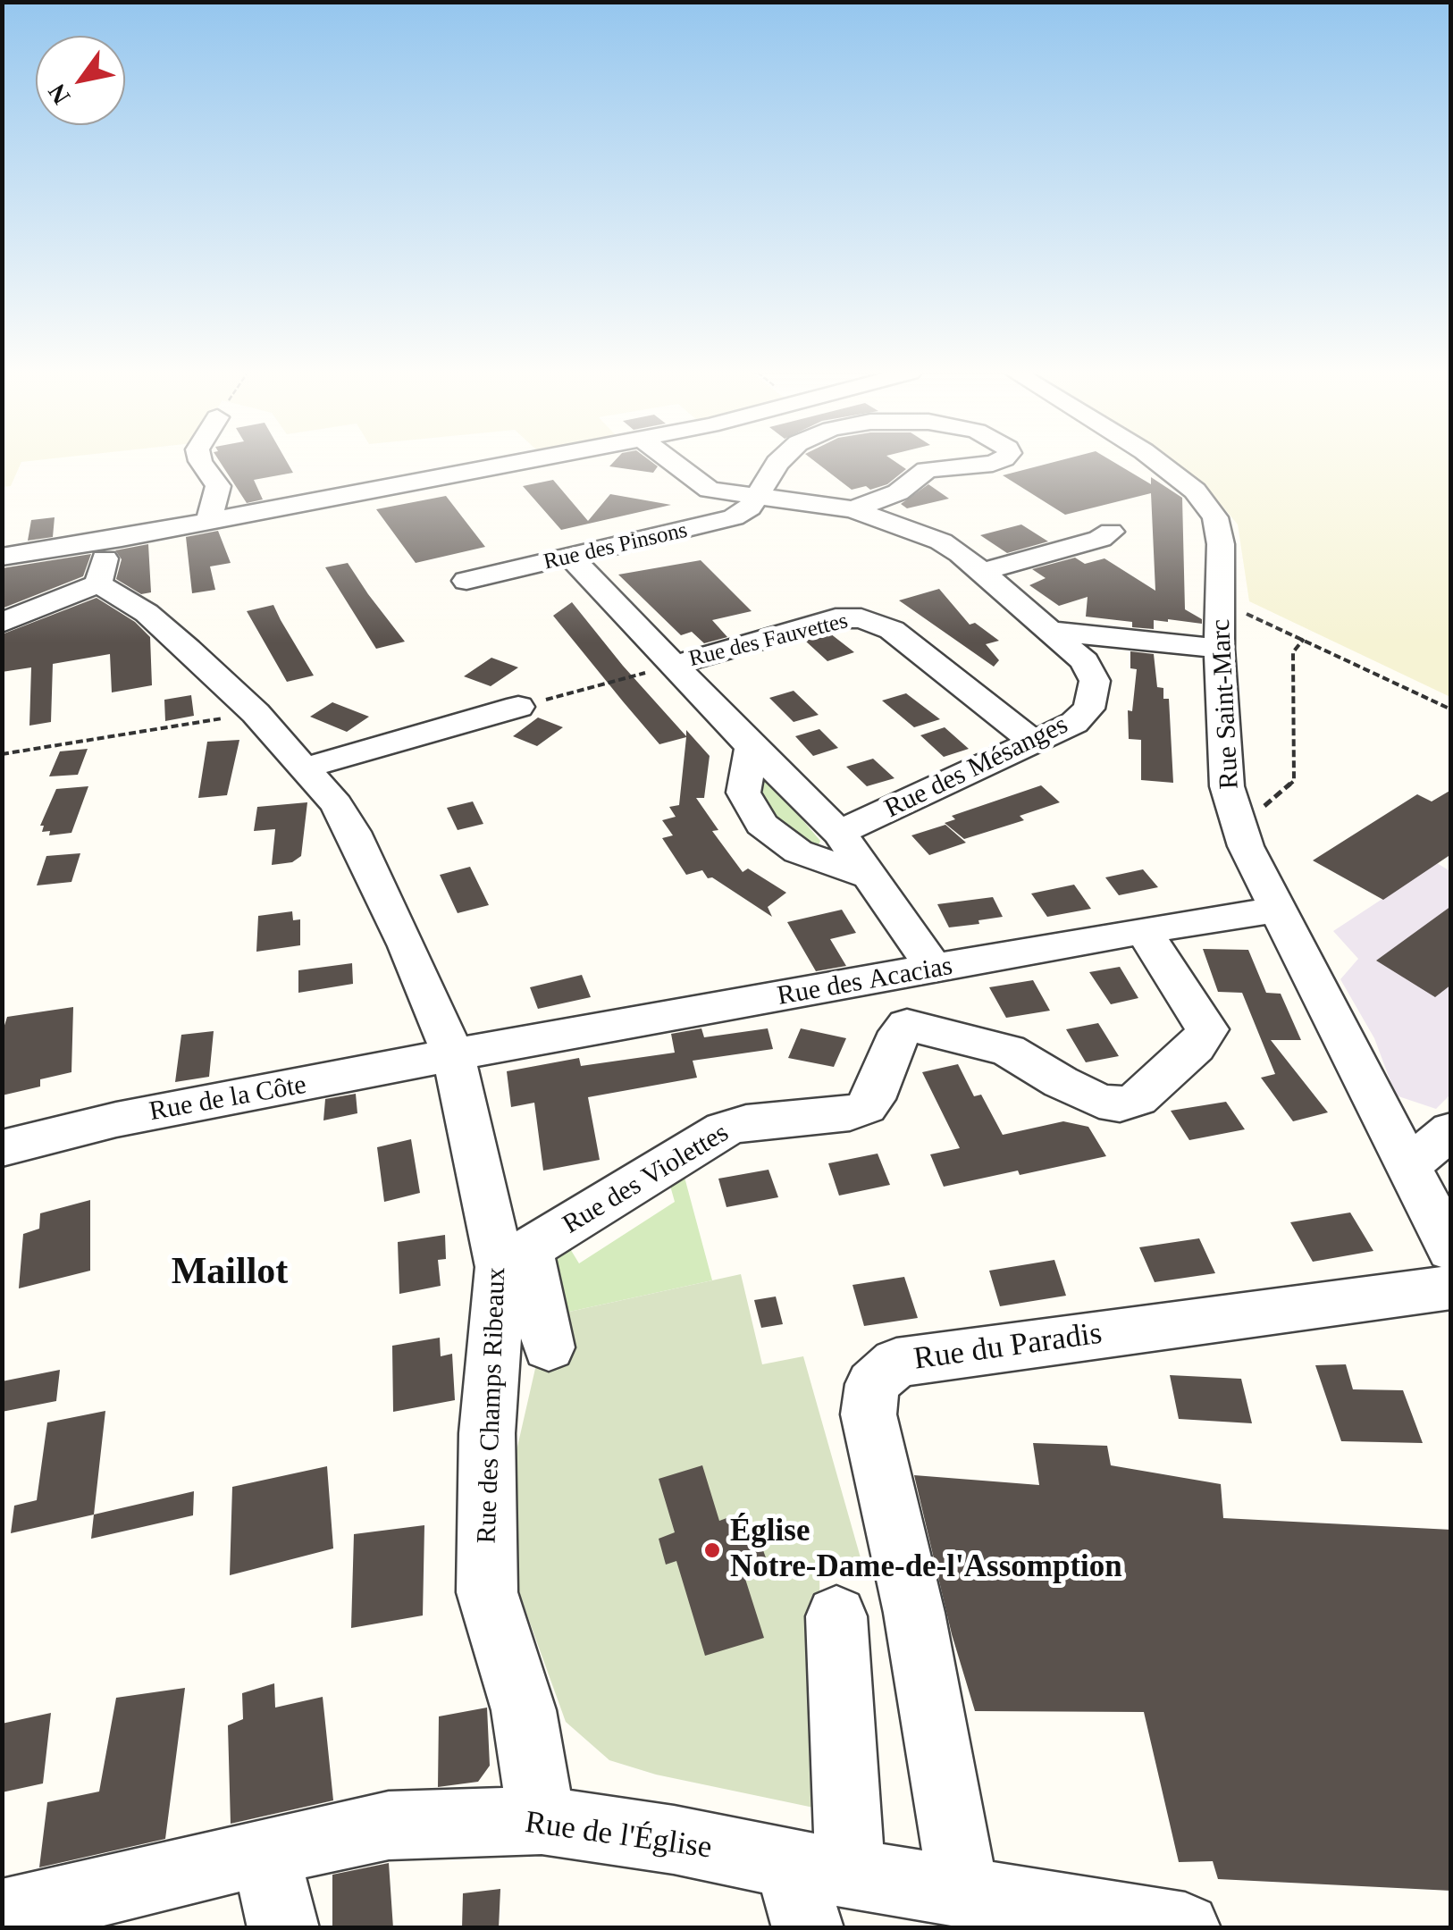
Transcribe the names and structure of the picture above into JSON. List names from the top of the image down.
{
  "streets": {
    "street": [
      "Rue des Pinsons",
      "Rue des Fauvettes",
      "Rue Saint-Marc",
      "Rue des Mésanges",
      "Rue des Acacias",
      "Rue de la Côte",
      "Rue des Violettes",
      "Rue du Paradis",
      "Rue des Champs Ribeaux",
      "Rue de l'Église"
    ]
  },
  "crossings": [
    ["Rue des Pinsons", "Rue des Mésanges"],
    ["Rue des Fauvettes", "Rue des Mésanges"],
    ["Rue Saint-Marc", "Rue des Acacias"],
    ["Rue des Acacias", "Rue de la Côte"],
    ["Rue des Acacias", "Rue des Champs Ribeaux"],
    ["Rue de la Côte", "Rue des Champs Ribeaux"],
    ["Rue des Violettes", "Rue des Champs Ribeaux"],
    ["Rue du Paradis", "Rue de l'Église"],
    ["Rue des Champs Ribeaux", "Rue de l'Église"]
  ],
  "districts": ["Maillot"],
  "places": ["Église Notre-Dame-de-l'Assomption"],
  "north": "bottom left"
}
